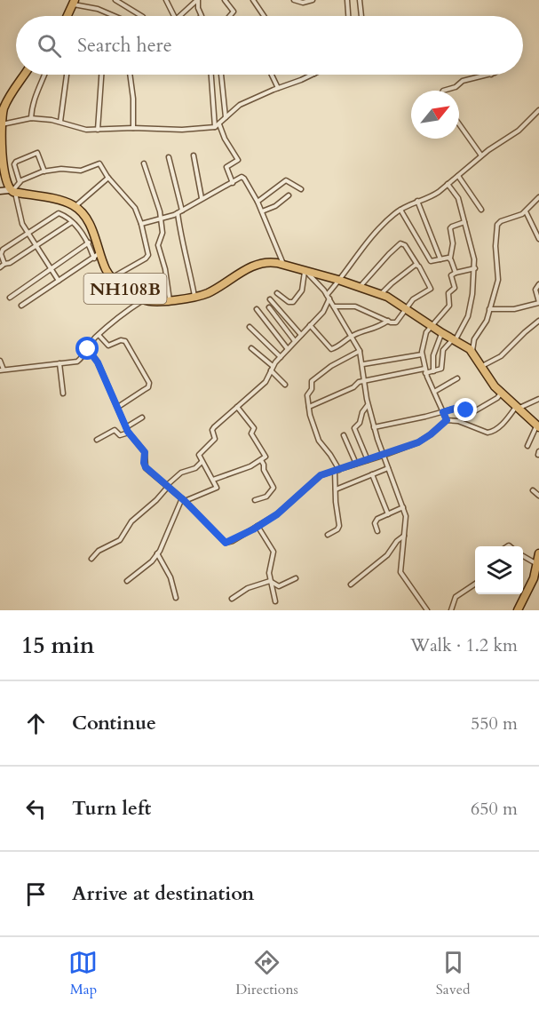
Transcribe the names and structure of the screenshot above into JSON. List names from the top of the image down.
{
  "streets": {
    "highway": ["NH108B"]
  },
  "north": "top right",
  "page": {
    "search": "Search here",
    "heading": ["15 min", "Walk · 1.2 km"],
    "list": [
      ["Continue", "550 m"],
      ["Turn left", "650 m"],
      "Arrive at destination"
    ],
    "nav": ["Map", "Directions", "Saved"]
  }
}
